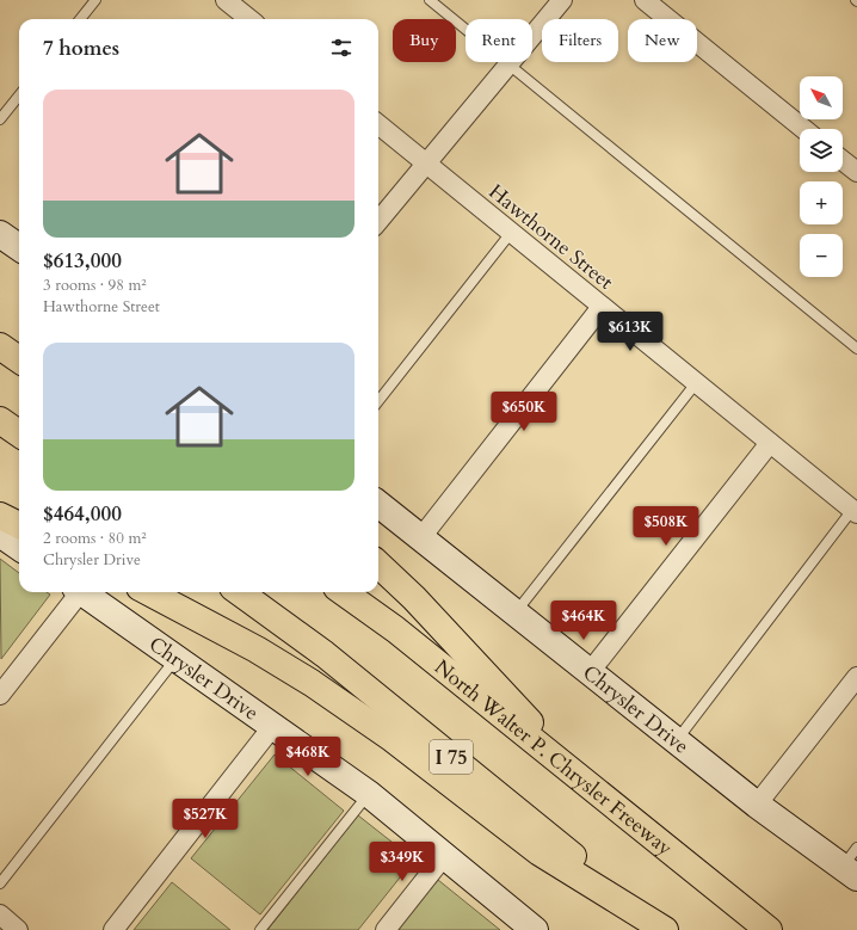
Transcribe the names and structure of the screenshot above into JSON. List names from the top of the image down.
{
  "streets": {
    "highway": ["I 75", "North Walter P. Chrysler Freeway"],
    "main road": ["Chrysler Drive"],
    "street": ["Hawthorne Street"]
  },
  "north": "top left",
  "page": {
    "chip": [
      "Buy",
      "Rent",
      "Filters",
      "New"
    ],
    "heading": "7 homes",
    "map_buttons": ["+", "−"],
    "list": [
      {
        "name": "$613,000",
        "note": "3 rooms · 98 m² · Hawthorne Street"
      },
      {
        "name": "$464,000",
        "note": "2 rooms · 80 m² · Chrysler Drive"
      }
    ],
    "price": [
      "$613K",
      "$650K",
      "$508K",
      "$464K",
      "$468K",
      "$527K",
      "$349K"
    ]
  }
}
